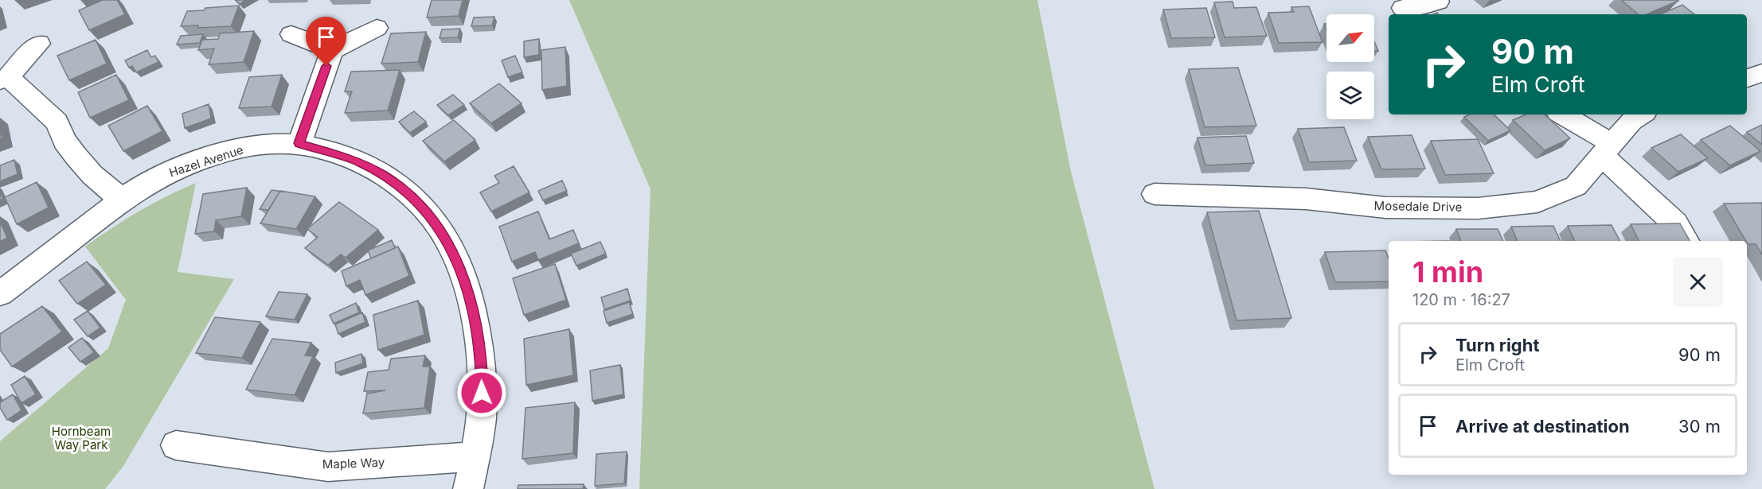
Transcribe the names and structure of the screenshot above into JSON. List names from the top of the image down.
{
  "streets": {
    "street": ["Hazel Avenue", "Mosedale Drive", "Maple Way"]
  },
  "crossings": [
    ["Hazel Avenue", "Maple Way"]
  ],
  "parks": ["Hornbeam Way Park"],
  "north": "top right",
  "page": {
    "turn": ["90 m", "Elm Croft"],
    "heading": ["1 min", "120 m · 16:27"],
    "list": [
      {
        "name": "Turn right",
        "note": "Elm Croft",
        "value": "90 m"
      },
      {
        "name": "Arrive at destination",
        "value": "30 m"
      }
    ]
  }
}
